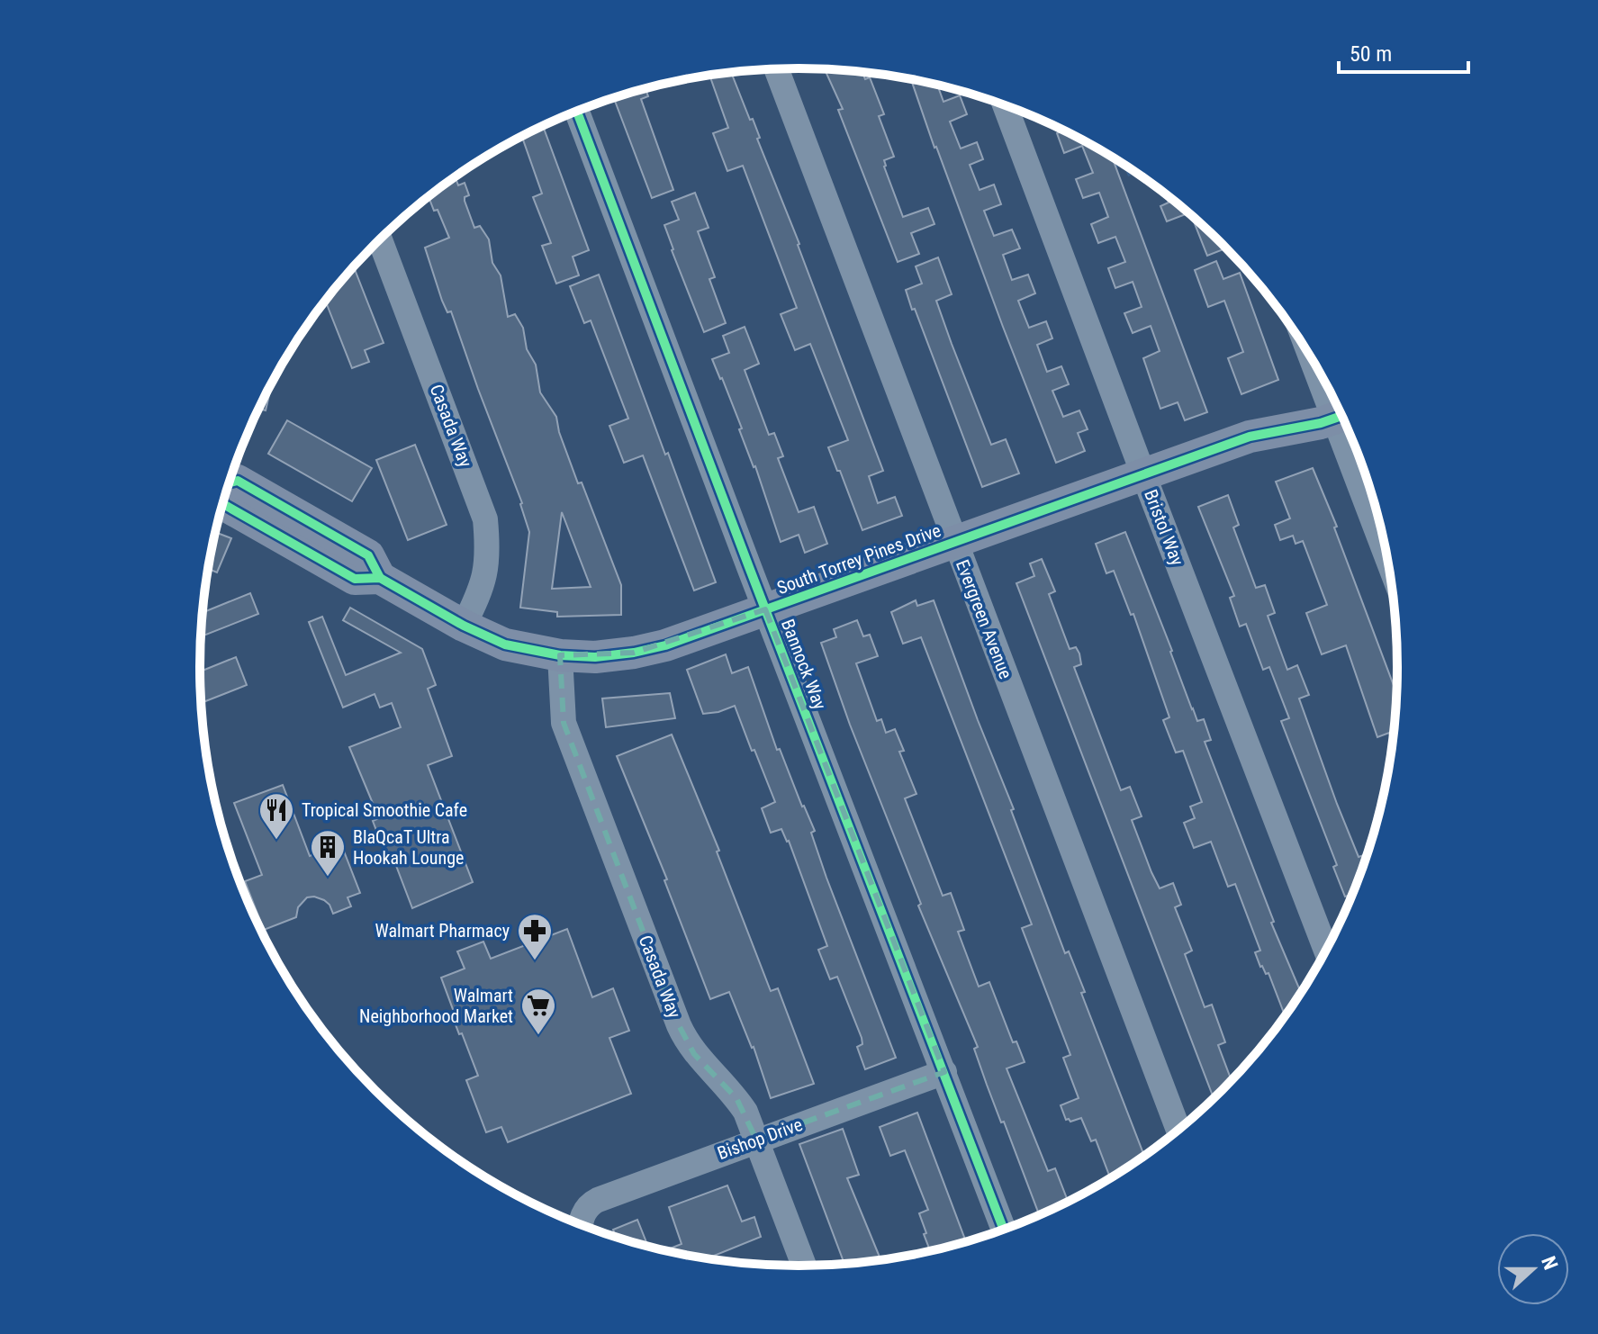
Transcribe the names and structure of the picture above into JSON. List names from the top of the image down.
{
  "streets": {
    "main road": ["South Torrey Pines Drive"],
    "street": [
      "Casada Way",
      "Bristol Way",
      "Evergreen Avenue",
      "Bannock Way",
      "Bishop Drive"
    ]
  },
  "crossings": [
    ["Casada Way", "South Torrey Pines Drive"],
    ["Casada Way", "Bishop Drive"],
    ["Bristol Way", "South Torrey Pines Drive"],
    ["South Torrey Pines Drive", "Evergreen Avenue"],
    ["South Torrey Pines Drive", "Bannock Way"],
    ["Bannock Way", "Bishop Drive"]
  ],
  "places": {
    "restaurant": ["Tropical Smoothie Cafe"],
    "building": ["BlaQcaT Ultra Hookah Lounge"],
    "pharmacy": ["Walmart Pharmacy"],
    "supermarket": ["Walmart Neighborhood Market"]
  },
  "scale_bar": "50 m",
  "north": "right"
}
